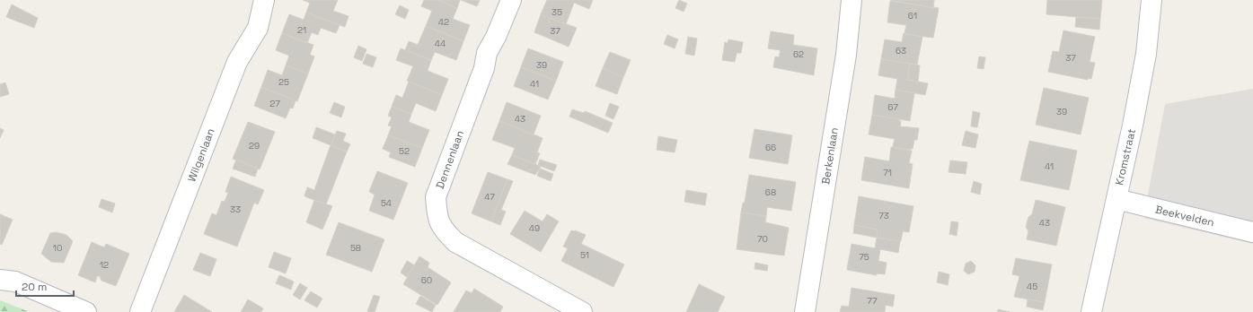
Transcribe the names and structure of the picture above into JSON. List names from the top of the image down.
{
  "streets": {
    "street": [
      "Wilgenlaan",
      "Berkenlaan",
      "Kromstraat",
      "Dennenlaan",
      "Beekvelden"
    ]
  },
  "crossings": [
    ["Kromstraat", "Beekvelden"]
  ],
  "house_numbers": [
    "35",
    "61",
    "42",
    "21",
    "37",
    "44",
    "63",
    "62",
    "37",
    "39",
    "25",
    "41",
    "27",
    "67",
    "39",
    "43",
    "29",
    "66",
    "52",
    "41",
    "71",
    "68",
    "47",
    "54",
    "33",
    "73",
    "43",
    "49",
    "70",
    "10",
    "58",
    "51",
    "75",
    "12",
    "60",
    "45",
    "77"
  ],
  "scale_bar": "20 m"
}
